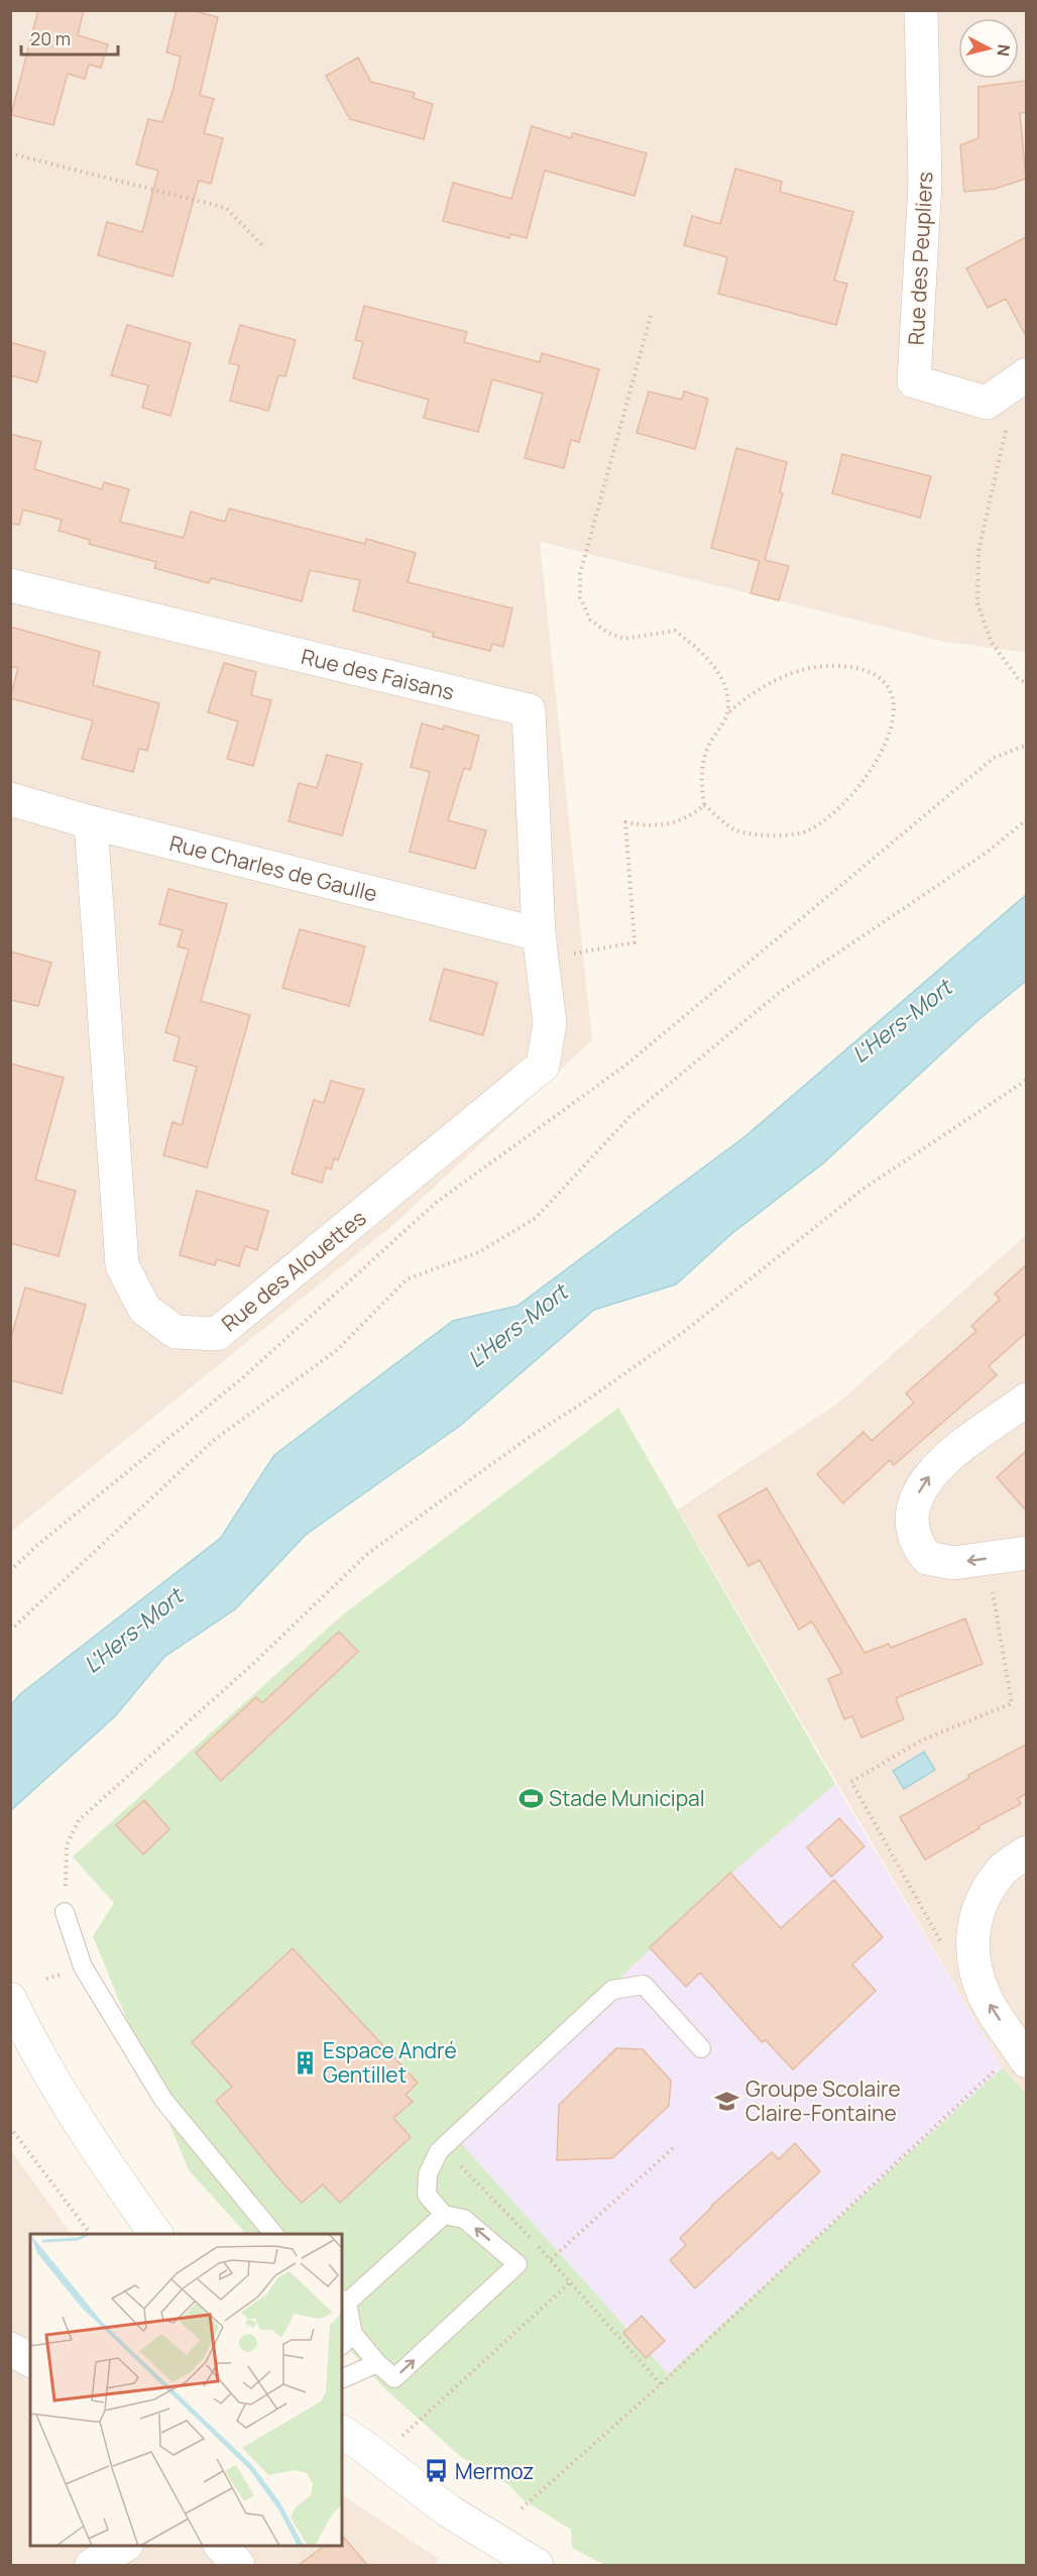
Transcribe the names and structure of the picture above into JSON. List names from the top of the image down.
{
  "streets": {
    "street": [
      "Rue des Peupliers",
      "Rue des Faisans",
      "Rue Charles de Gaulle",
      "Rue des Alouettes"
    ]
  },
  "crossings": [
    ["Rue des Faisans", "Rue Charles de Gaulle"],
    ["Rue des Faisans", "Rue des Alouettes"],
    ["Rue Charles de Gaulle", "Rue des Alouettes"]
  ],
  "water": ["L'Hers-Mort"],
  "places": {
    "sports": ["Stade Municipal"],
    "building": ["Espace André Gentillet"],
    "school or university": ["Groupe Scolaire Claire-Fontaine"],
    "bus stop": ["Mermoz"]
  },
  "scale_bar": "20 m",
  "north": "right"
}
